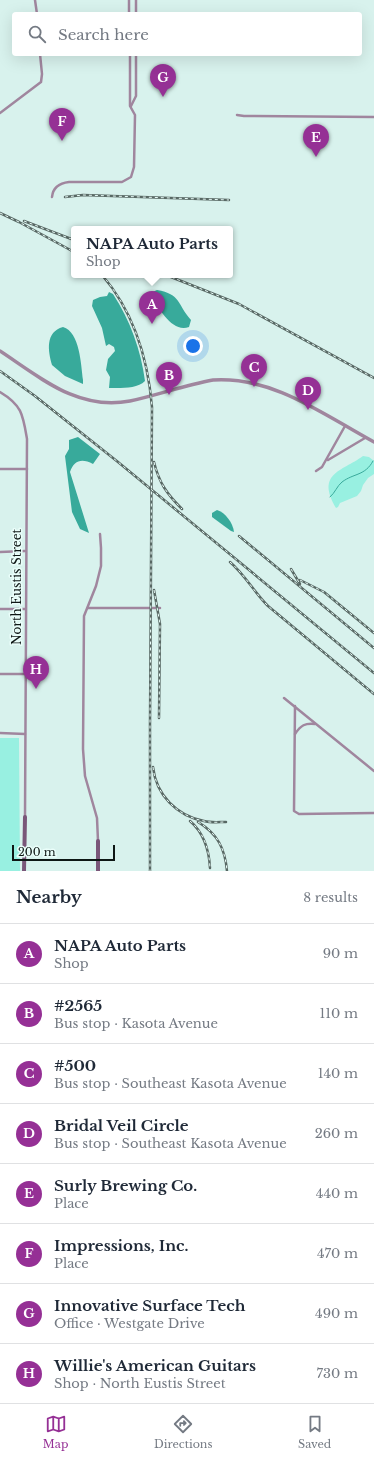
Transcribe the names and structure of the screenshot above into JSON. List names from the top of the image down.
{
  "streets": {
    "main road": ["North Eustis Street"]
  },
  "scale_bar": "200 m",
  "page": {
    "search": "Search here",
    "pins": [
      "G",
      "F",
      "E",
      "A",
      "C",
      "B",
      "D",
      "H"
    ],
    "popup": ["NAPA Auto Parts", "Shop"],
    "scale": "200 m",
    "heading": ["Nearby", "8 results"],
    "list": [
      {
        "mark": "A",
        "name": "NAPA Auto Parts",
        "note": "Shop",
        "value": "90 m"
      },
      {
        "mark": "B",
        "name": "#2565",
        "note": "Bus stop · Kasota Avenue",
        "value": "110 m"
      },
      {
        "mark": "C",
        "name": "#500",
        "note": "Bus stop · Southeast Kasota Avenue",
        "value": "140 m"
      },
      {
        "mark": "D",
        "name": "Bridal Veil Circle",
        "note": "Bus stop · Southeast Kasota Avenue",
        "value": "260 m"
      },
      {
        "mark": "E",
        "name": "Surly Brewing Co.",
        "note": "Place",
        "value": "440 m"
      },
      {
        "mark": "F",
        "name": "Impressions, Inc.",
        "note": "Place",
        "value": "470 m"
      },
      {
        "mark": "G",
        "name": "Innovative Surface Tech",
        "note": "Office · Westgate Drive",
        "value": "490 m"
      },
      {
        "mark": "H",
        "name": "Willie's American Guitars",
        "note": "Shop · North Eustis Street",
        "value": "730 m"
      }
    ],
    "nav": ["Map", "Directions", "Saved"]
  }
}
